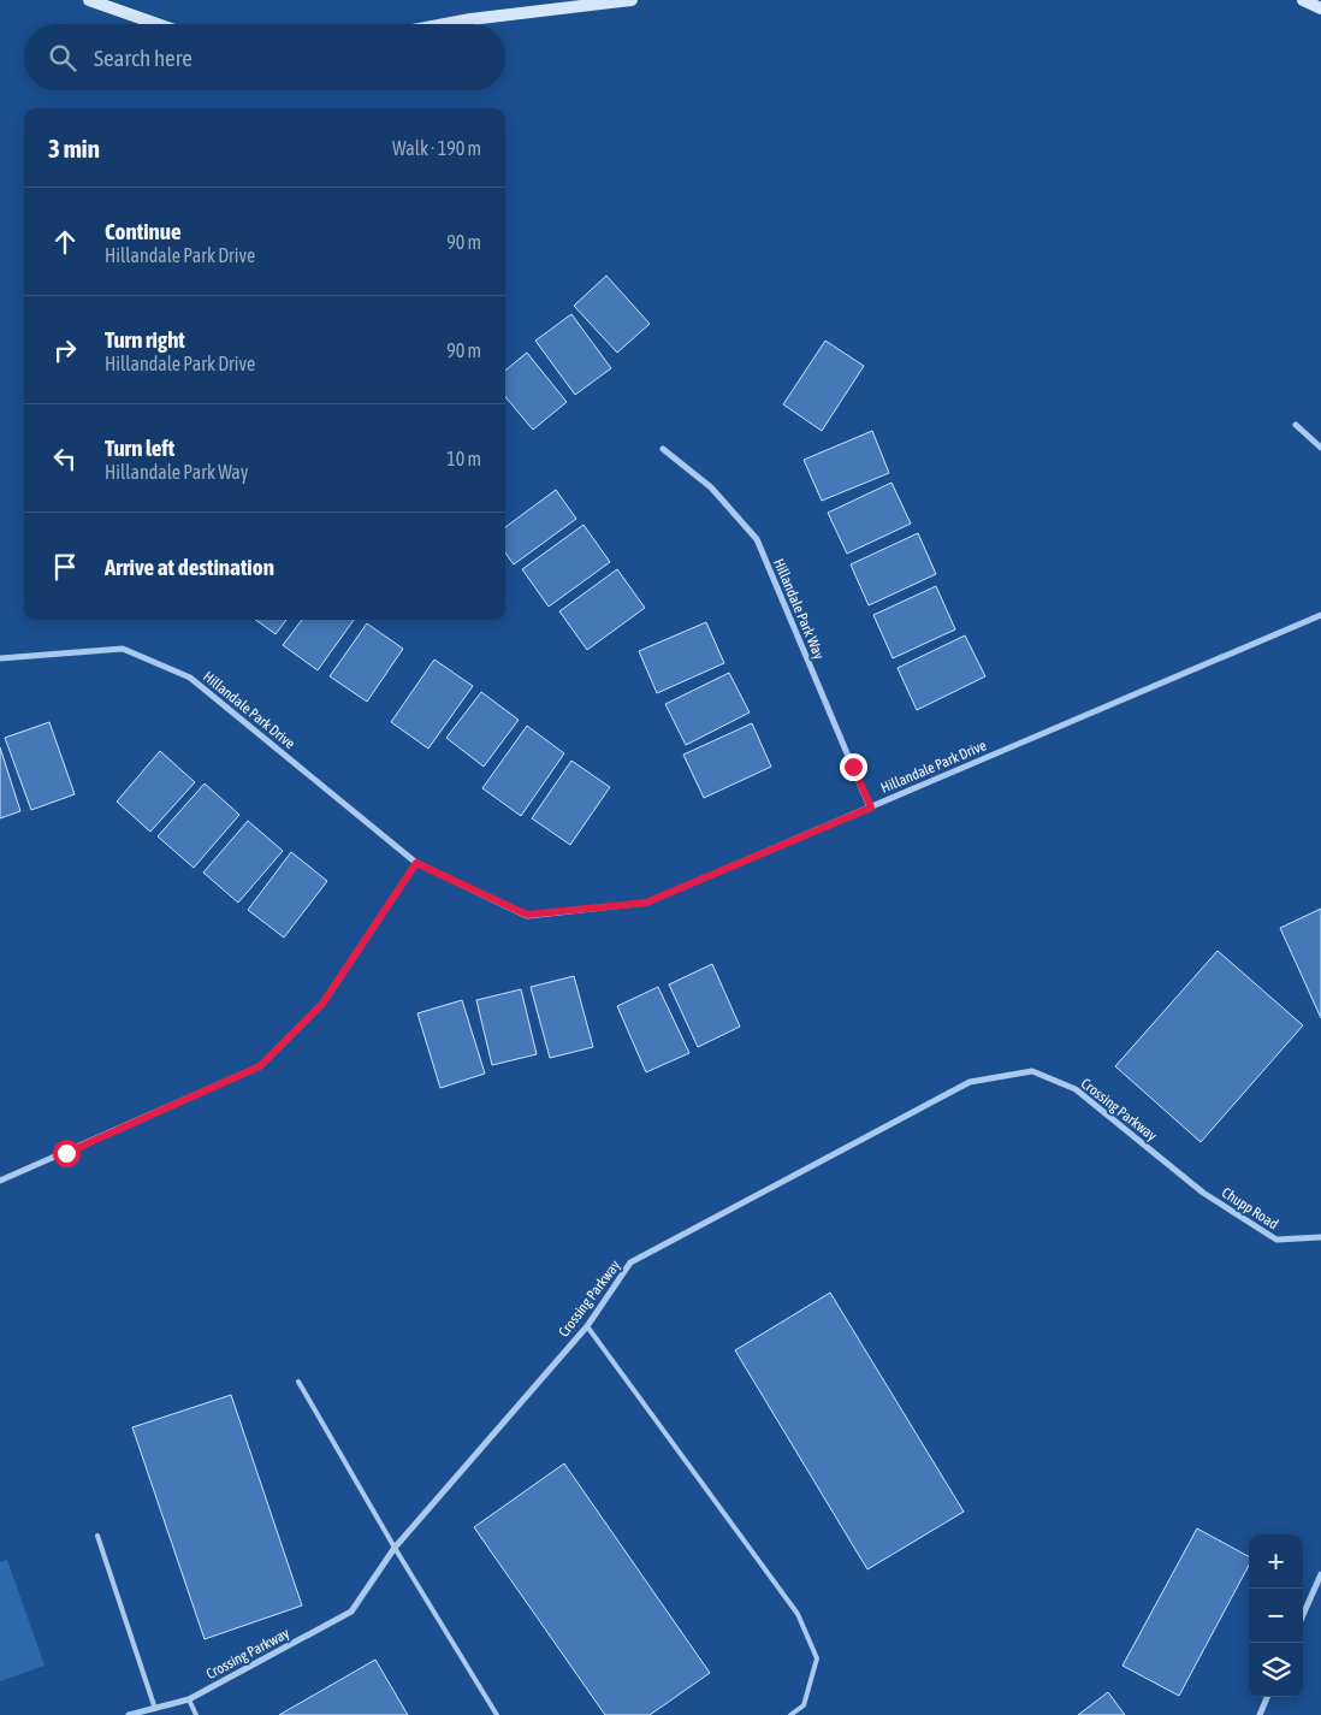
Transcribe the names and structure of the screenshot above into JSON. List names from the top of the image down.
{
  "streets": {
    "street": [
      "Hillandale Park Way",
      "Hillandale Park Drive",
      "Crossing Parkway",
      "Chupp Road"
    ]
  },
  "crossings": [
    ["Hillandale Park Way", "Hillandale Park Drive"],
    ["Crossing Parkway", "Chupp Road"]
  ],
  "page": {
    "search": "Search here",
    "heading": ["3 min", "Walk · 190 m"],
    "list": [
      ["Continue", "Hillandale Park Drive", "90 m"],
      ["Turn right", "Hillandale Park Drive", "90 m"],
      ["Turn left", "Hillandale Park Way", "10 m"],
      "Arrive at destination"
    ],
    "map_buttons": ["+", "−"]
  }
}
